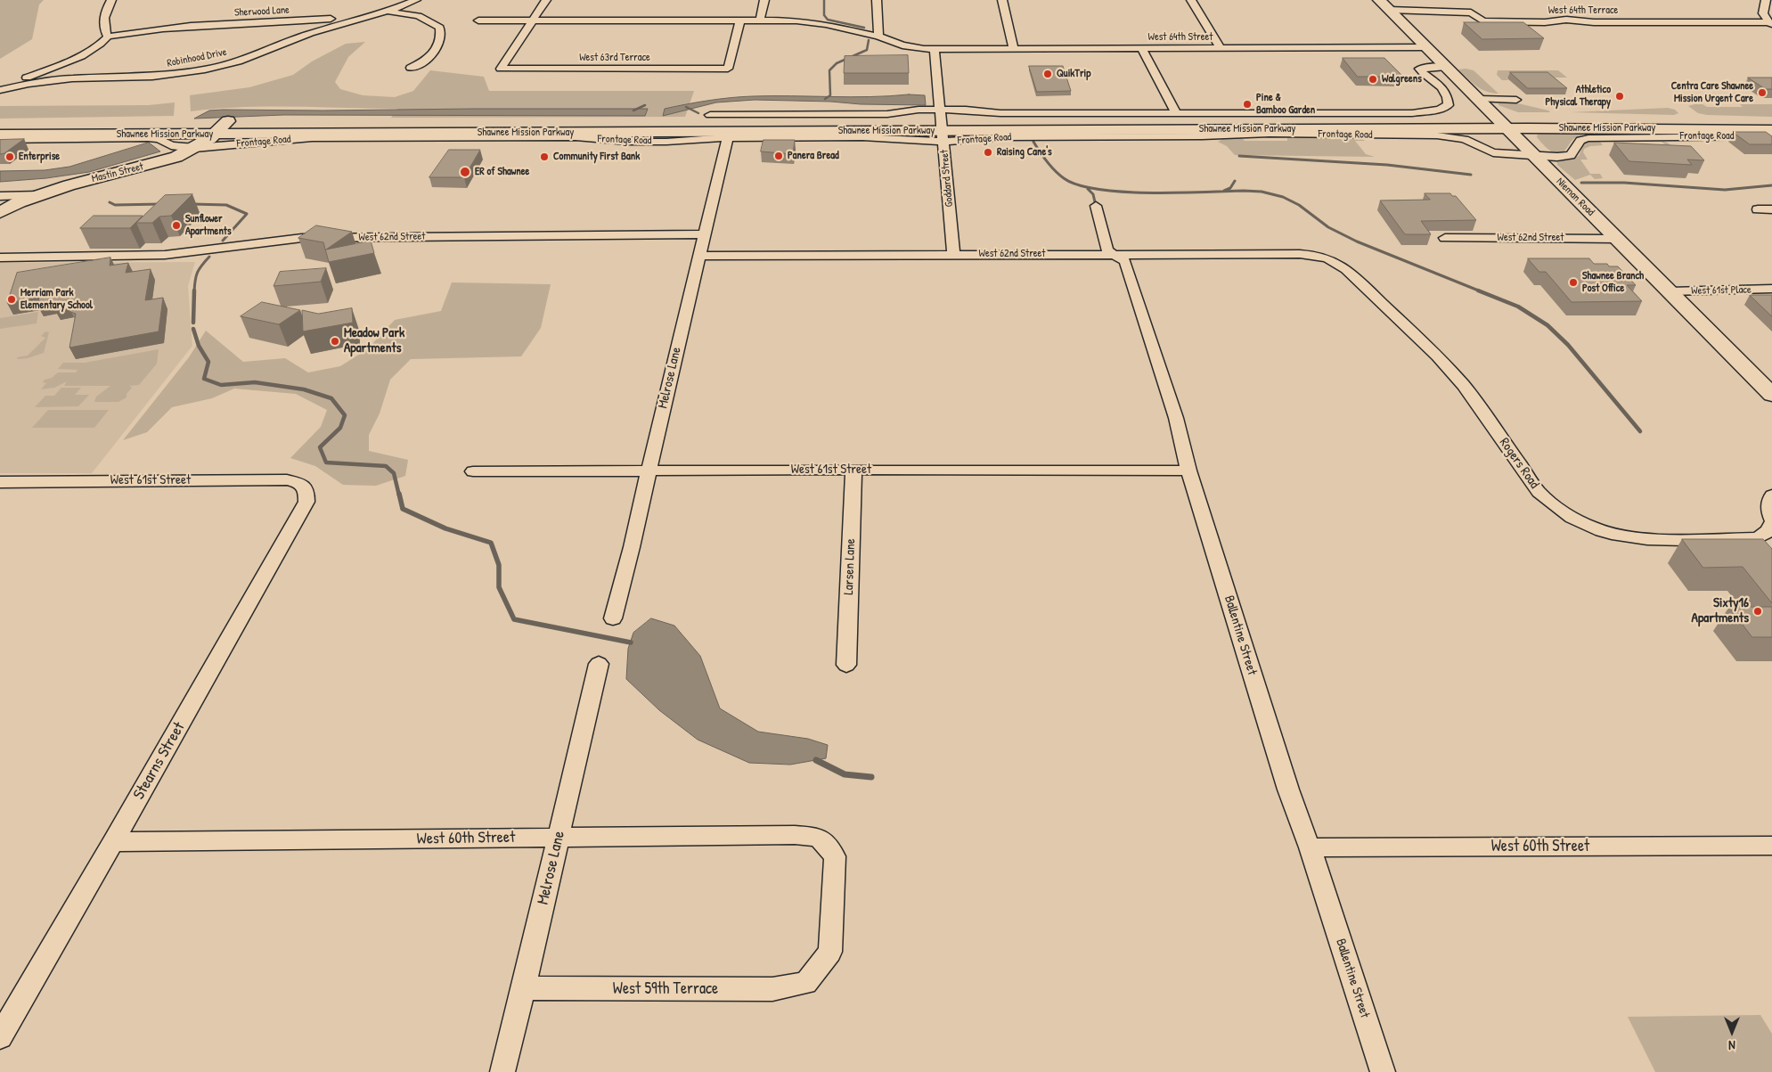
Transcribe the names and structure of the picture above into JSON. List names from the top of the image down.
{
  "streets": {
    "main road": ["Shawnee Mission Parkway", "Mastin Street", "Nieman Road"],
    "street": [
      "West 64th Terrace",
      "Sherwood Lane",
      "West 64th Street",
      "Robinhood Drive",
      "West 63rd Terrace",
      "Frontage Road",
      "Goddard Street",
      "West 62nd Street",
      "West 61st Place",
      "Melrose Lane",
      "Rogers Road",
      "West 61st Street",
      "Larsen Lane",
      "Ballentine Street",
      "Stearns Street",
      "West 60th Street",
      "West 59th Terrace"
    ]
  },
  "crossings": [
    ["West 64th Terrace", "Nieman Road"],
    ["Sherwood Lane", "Robinhood Drive"],
    ["West 64th Street", "Goddard Street"],
    ["West 64th Street", "Nieman Road"],
    ["Shawnee Mission Parkway", "Frontage Road"],
    ["Shawnee Mission Parkway", "Mastin Street"],
    ["Shawnee Mission Parkway", "Goddard Street"],
    ["Shawnee Mission Parkway", "Nieman Road"],
    ["Frontage Road", "Mastin Street"],
    ["Frontage Road", "Goddard Street"],
    ["Frontage Road", "Nieman Road"],
    ["Frontage Road", "Melrose Lane"],
    ["Goddard Street", "West 62nd Street"],
    ["Nieman Road", "West 62nd Street"],
    ["Nieman Road", "West 61st Place"],
    ["West 62nd Street", "Melrose Lane"],
    ["West 62nd Street", "Rogers Road"],
    ["West 62nd Street", "Ballentine Street"],
    ["Melrose Lane", "West 61st Street"],
    ["Melrose Lane", "West 60th Street"],
    ["Melrose Lane", "West 59th Terrace"],
    ["West 61st Street", "Larsen Lane"],
    ["West 61st Street", "Ballentine Street"],
    ["West 61st Street", "Stearns Street"],
    ["Ballentine Street", "West 60th Street"],
    ["Stearns Street", "West 60th Street"],
    ["West 60th Street", "West 59th Terrace"]
  ],
  "places": [
    "QuikTrip",
    "Walgreens",
    "Centra Care Shawnee Mission Urgent Care",
    "Athletico Physical Therapy",
    "Pine & Bamboo Garden",
    "Raising Cane's",
    "Panera Bread",
    "Enterprise",
    "Community First Bank",
    "ER of Shawnee",
    "Sunflower Apartments",
    "Shawnee Branch Post Office",
    "Merriam Park Elementary School",
    "Meadow Park Apartments",
    "Sixty16 Apartments"
  ],
  "north": "bottom"
}
